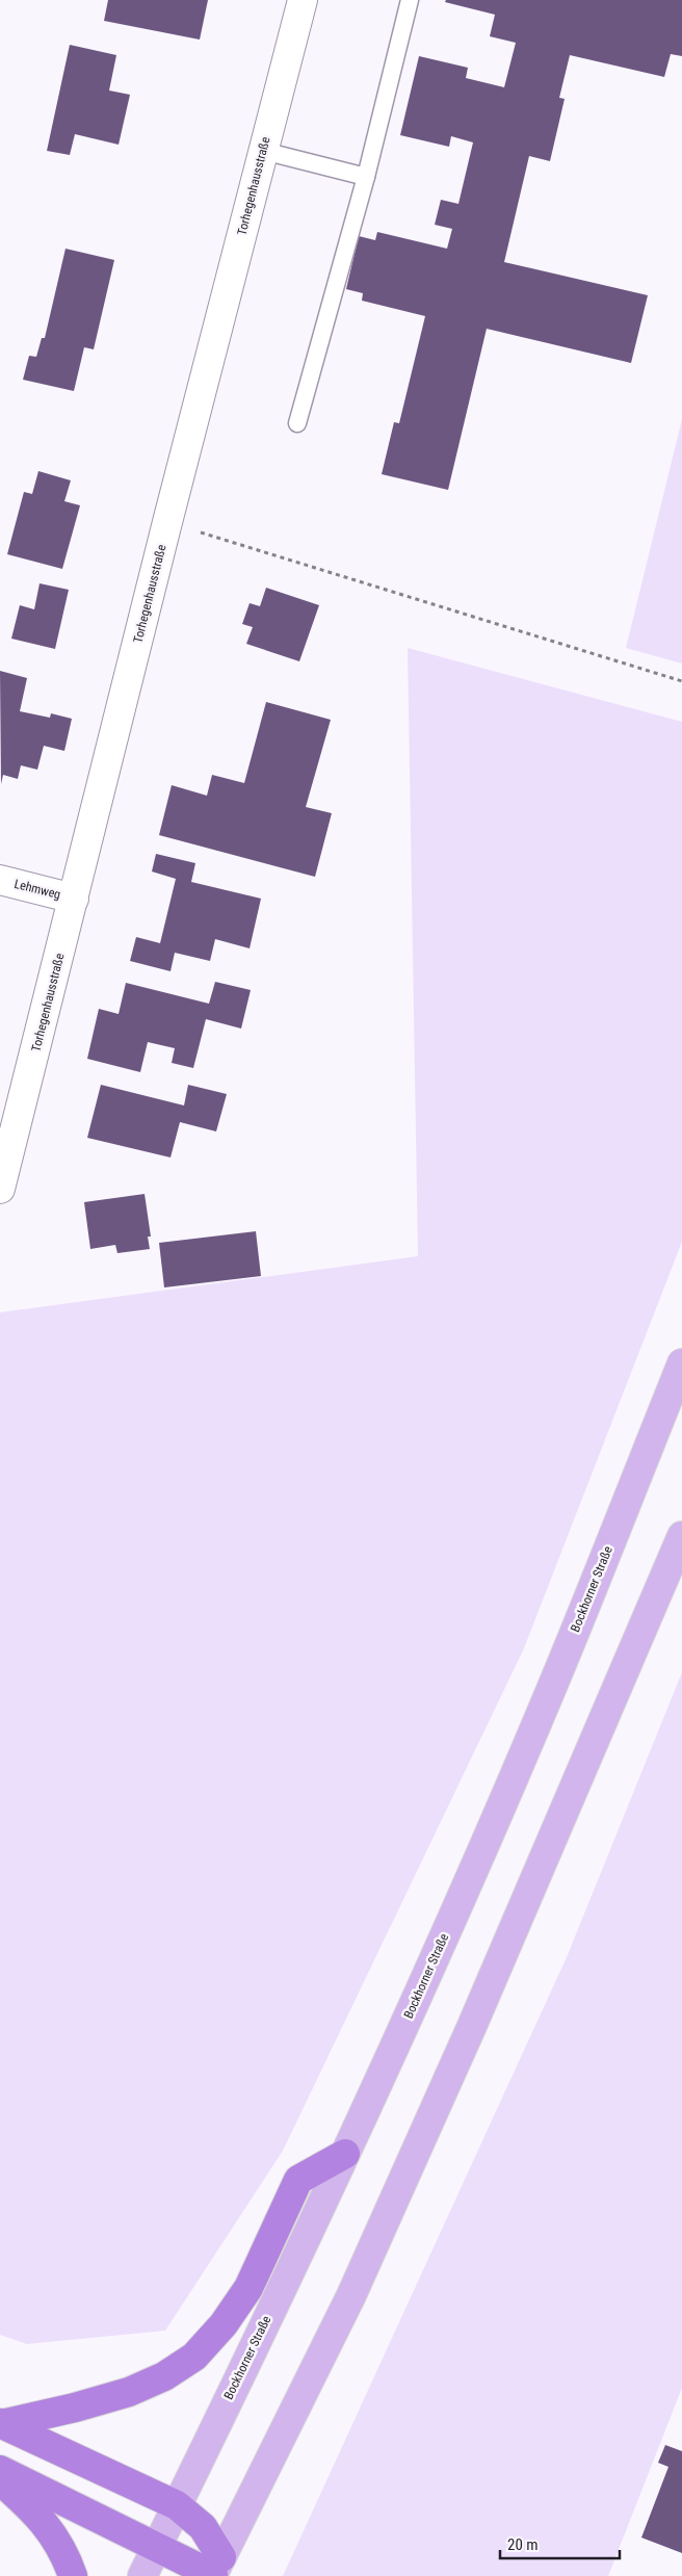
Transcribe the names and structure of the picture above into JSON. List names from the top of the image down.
{
  "streets": {
    "main road": ["Bockhorner Straße"],
    "street": ["Torhegenhausstraße", "Lehmweg"]
  },
  "crossings": [
    ["Torhegenhausstraße", "Lehmweg"]
  ],
  "scale_bar": "20 m"
}
